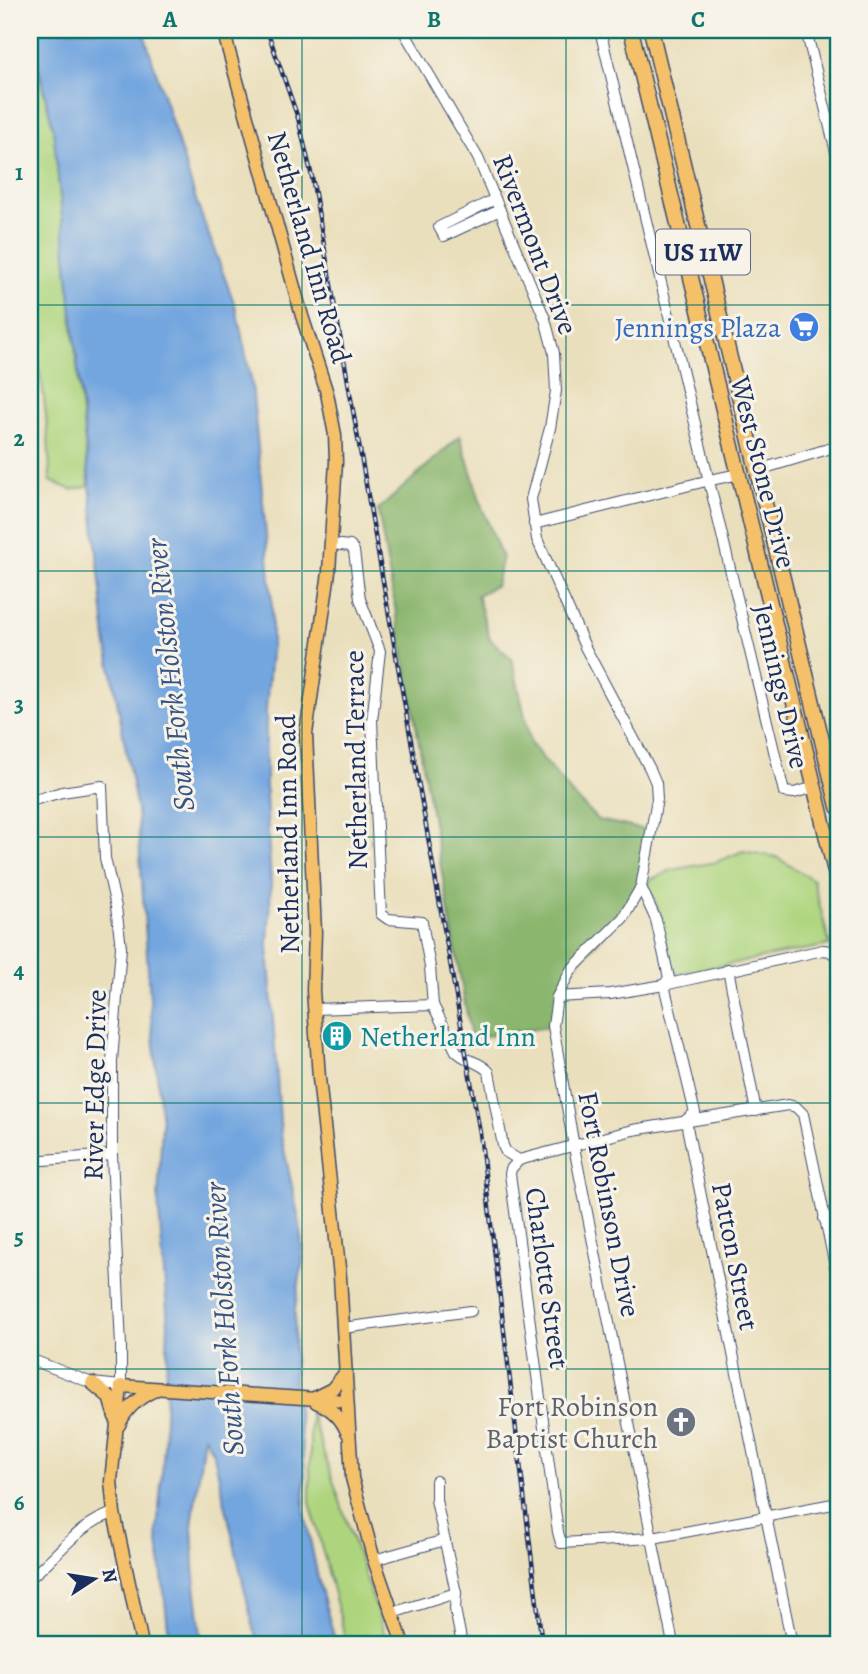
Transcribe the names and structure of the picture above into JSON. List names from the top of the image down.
{
  "streets": {
    "highway": ["US 11W", "West Stone Drive"],
    "main road": ["Netherland Inn Road"],
    "street": [
      "Rivermont Drive",
      "Jennings Drive",
      "Netherland Terrace",
      "River Edge Drive",
      "Fort Robinson Drive",
      "Patton Street",
      "Charlotte Street"
    ]
  },
  "crossings": [
    ["Rivermont Drive", "Fort Robinson Drive"],
    ["Netherland Inn Road", "Netherland Terrace"],
    ["West Stone Drive", "Jennings Drive"],
    ["Netherland Terrace", "Charlotte Street"],
    ["Fort Robinson Drive", "Patton Street"],
    ["Fort Robinson Drive", "Charlotte Street"]
  ],
  "water": ["South Fork Holston River"],
  "places": {
    "supermarket": ["Jennings Plaza"],
    "building": ["Netherland Inn"],
    "church": ["Fort Robinson Baptist Church"]
  },
  "north": "right",
  "grid": {
    "columns": ["A", "B", "C"],
    "rows": [
      "1",
      "2",
      "3",
      "4",
      "5",
      "6"
    ]
  }
}
